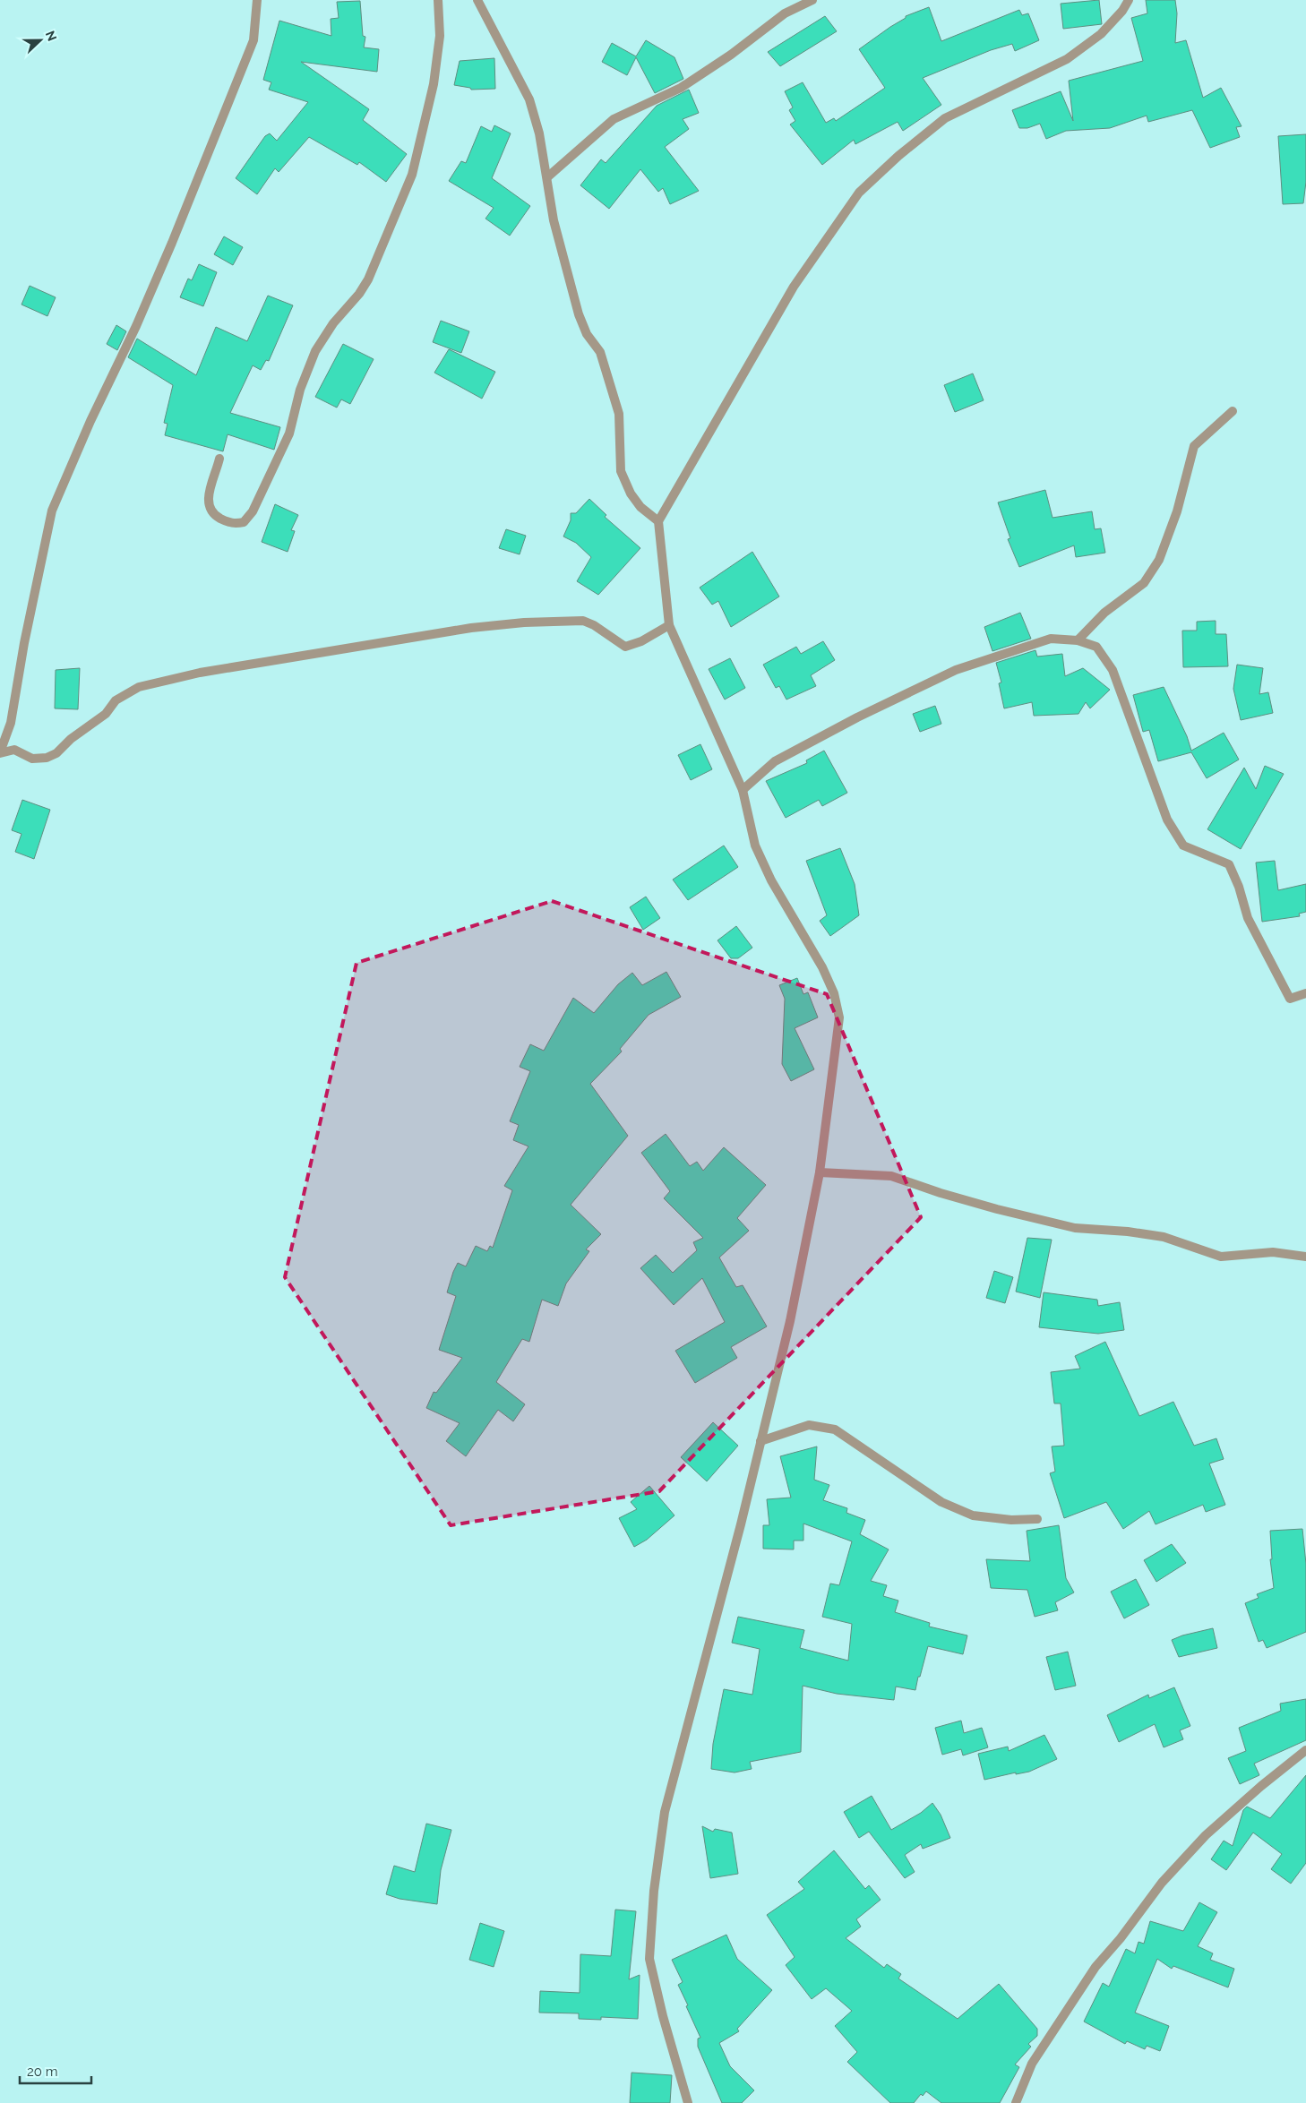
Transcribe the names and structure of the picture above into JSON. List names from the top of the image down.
{
  "scale_bar": "20 m",
  "north": "right"
}
